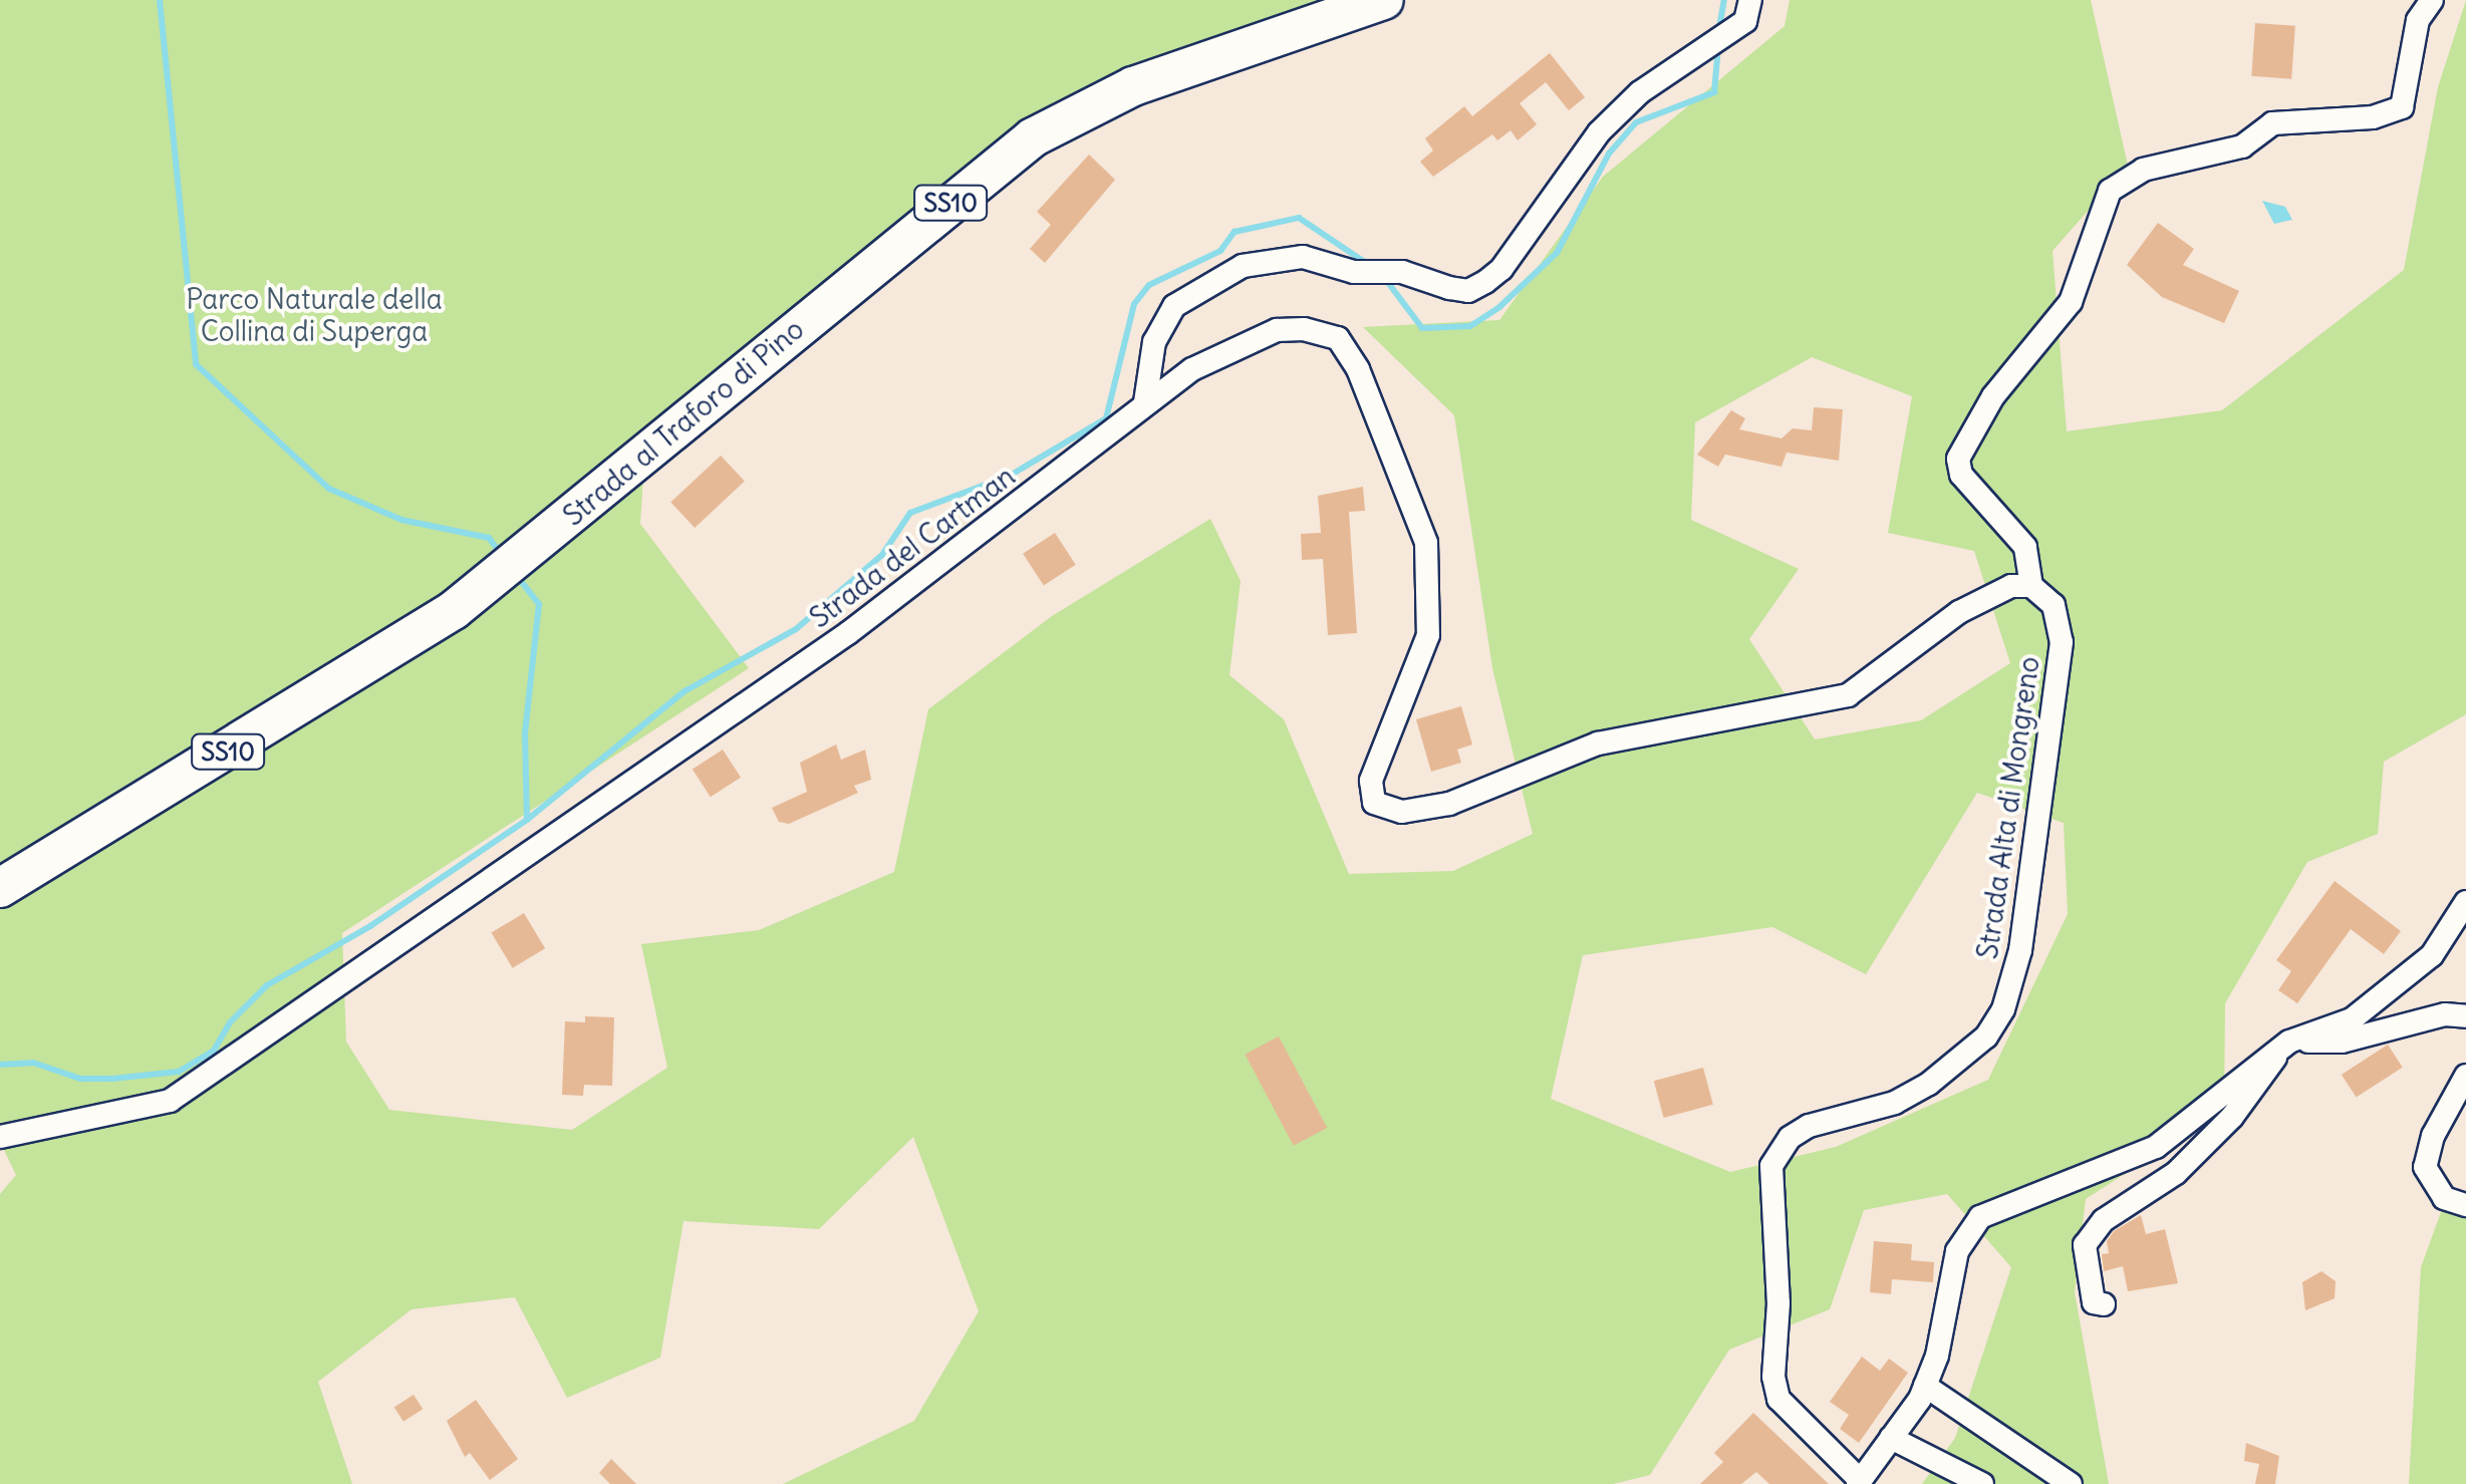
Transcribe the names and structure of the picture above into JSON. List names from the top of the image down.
{
  "streets": {
    "main road": ["SS10", "Strada al Traforo di Pino"],
    "street": ["Strada del Cartman", "Strada Alta di Mongreno"]
  },
  "parks": ["Parco Naturale della Collina di Superga"]
}
